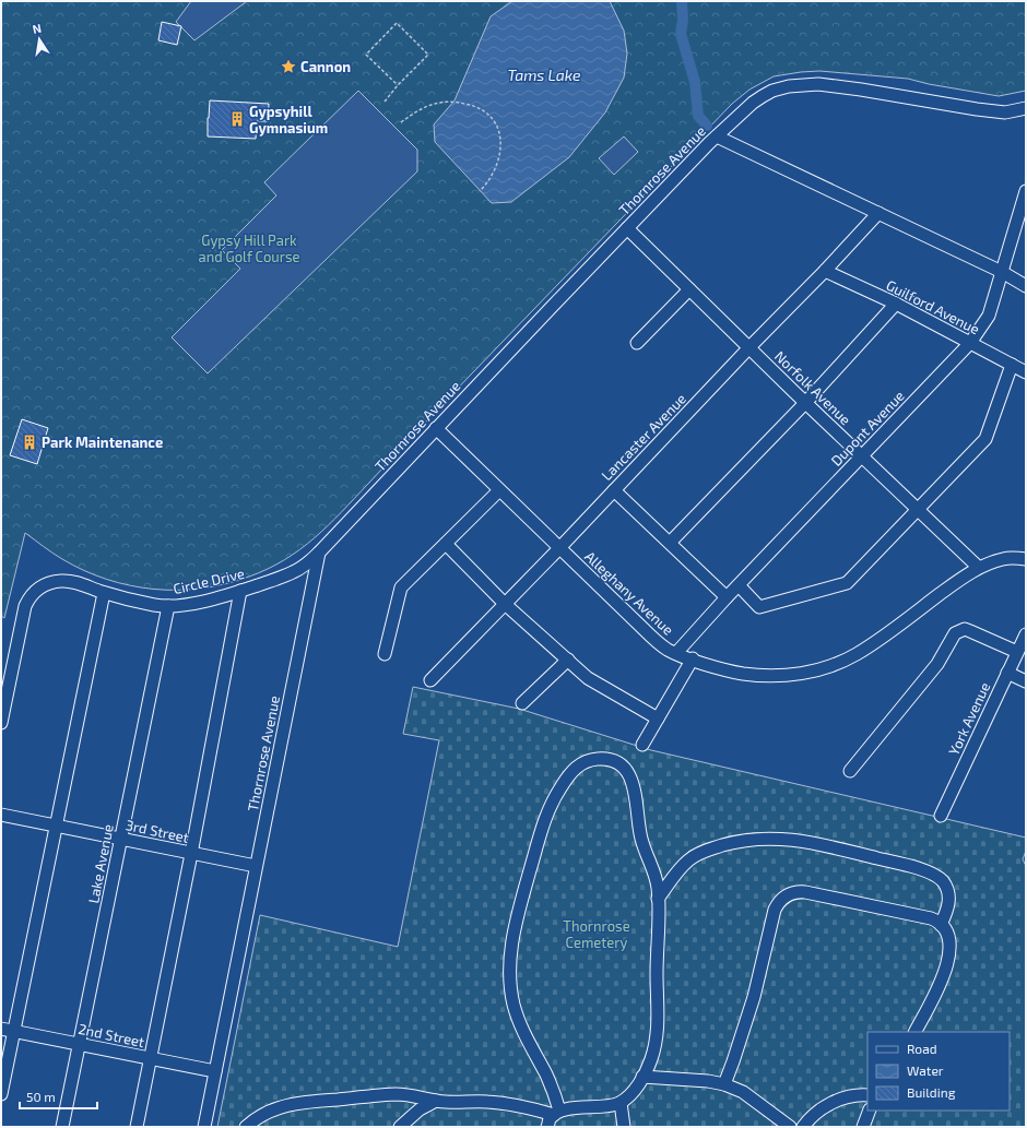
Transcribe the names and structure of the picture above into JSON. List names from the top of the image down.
{
  "streets": {
    "street": [
      "Thornrose Avenue",
      "Guilford Avenue",
      "Norfolk Avenue",
      "Dupont Avenue",
      "Lancaster Avenue",
      "Circle Drive",
      "Alleghany Avenue",
      "York Avenue",
      "3rd Street",
      "Lake Avenue",
      "2nd Street"
    ]
  },
  "crossings": [
    ["Thornrose Avenue", "Norfolk Avenue"],
    ["Thornrose Avenue", "Circle Drive"],
    ["Thornrose Avenue", "Alleghany Avenue"],
    ["Thornrose Avenue", "3rd Street"],
    ["Thornrose Avenue", "2nd Street"],
    ["Guilford Avenue", "Dupont Avenue"],
    ["Guilford Avenue", "Lancaster Avenue"],
    ["Norfolk Avenue", "Dupont Avenue"],
    ["Norfolk Avenue", "Lancaster Avenue"],
    ["Norfolk Avenue", "Alleghany Avenue"],
    ["Dupont Avenue", "Alleghany Avenue"],
    ["Lancaster Avenue", "Alleghany Avenue"],
    ["Circle Drive", "Lake Avenue"],
    ["3rd Street", "Lake Avenue"],
    ["Lake Avenue", "2nd Street"]
  ],
  "water": ["Tams Lake"],
  "parks": ["Gypsy Hill Park and Golf Course", "Thornrose Cemetery"],
  "places": {
    "place": ["Cannon"],
    "building": ["Gypsyhill Gymnasium", "Park Maintenance"]
  },
  "legend": ["Road", "Water", "Building"],
  "scale_bar": "50 m",
  "north": "top"
}
